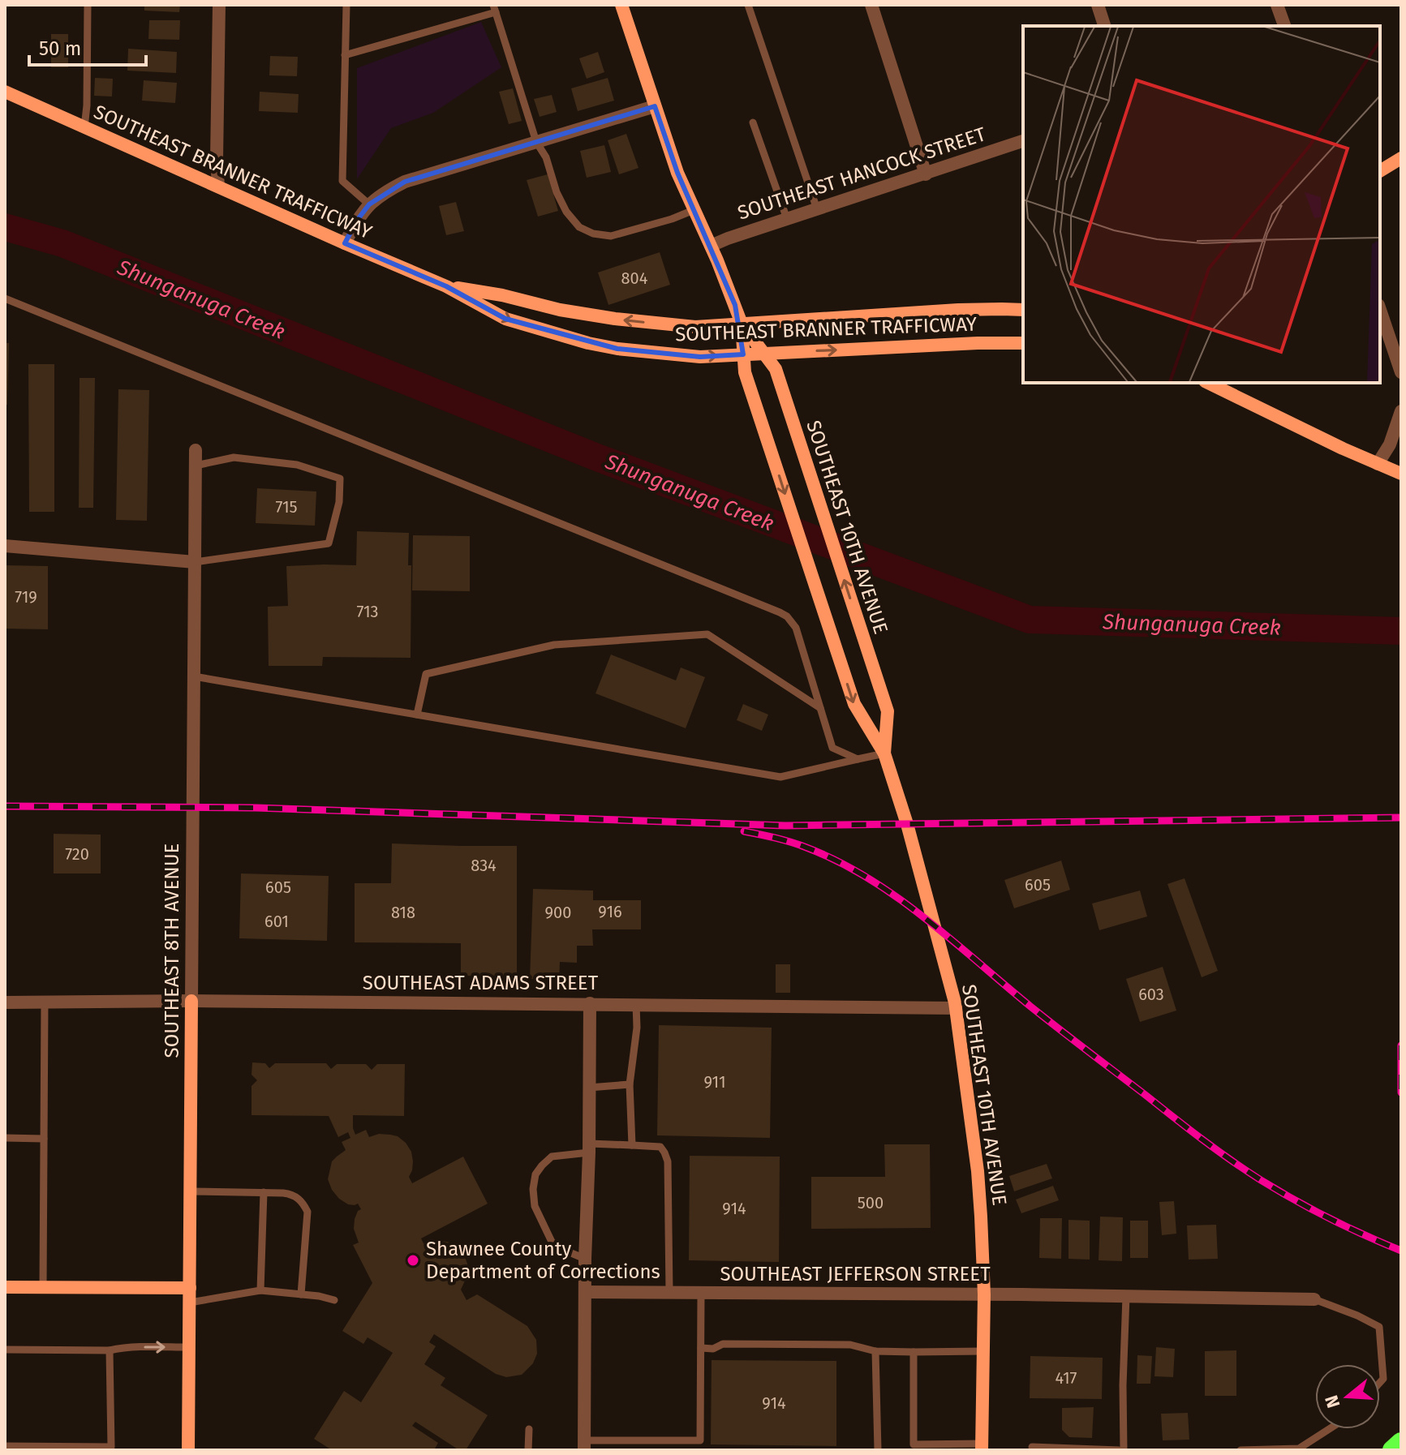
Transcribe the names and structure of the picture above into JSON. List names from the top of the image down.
{
  "streets": {
    "main road": ["SOUTHEAST BRANNER TRAFFICWAY", "SOUTHEAST 10TH AVENUE", "SOUTHEAST 8TH AVENUE"],
    "street": ["SOUTHEAST HANCOCK STREET", "SOUTHEAST ADAMS STREET", "SOUTHEAST JEFFERSON STREET"]
  },
  "crossings": [
    ["SOUTHEAST BRANNER TRAFFICWAY", "SOUTHEAST 10TH AVENUE"],
    ["SOUTHEAST HANCOCK STREET", "SOUTHEAST 10TH AVENUE"],
    ["SOUTHEAST 10TH AVENUE", "SOUTHEAST ADAMS STREET"],
    ["SOUTHEAST 10TH AVENUE", "SOUTHEAST JEFFERSON STREET"],
    ["SOUTHEAST 8TH AVENUE", "SOUTHEAST ADAMS STREET"]
  ],
  "water": ["Shunganuga Creek"],
  "places": ["Shawnee County Department of Corrections"],
  "house_numbers": [
    "804",
    "715",
    "719",
    "713",
    "720",
    "834",
    "605",
    "605",
    "916",
    "818",
    "900",
    "601",
    "603",
    "911",
    "500",
    "914",
    "417",
    "914"
  ],
  "scale_bar": "50 m",
  "north": "left"
}
